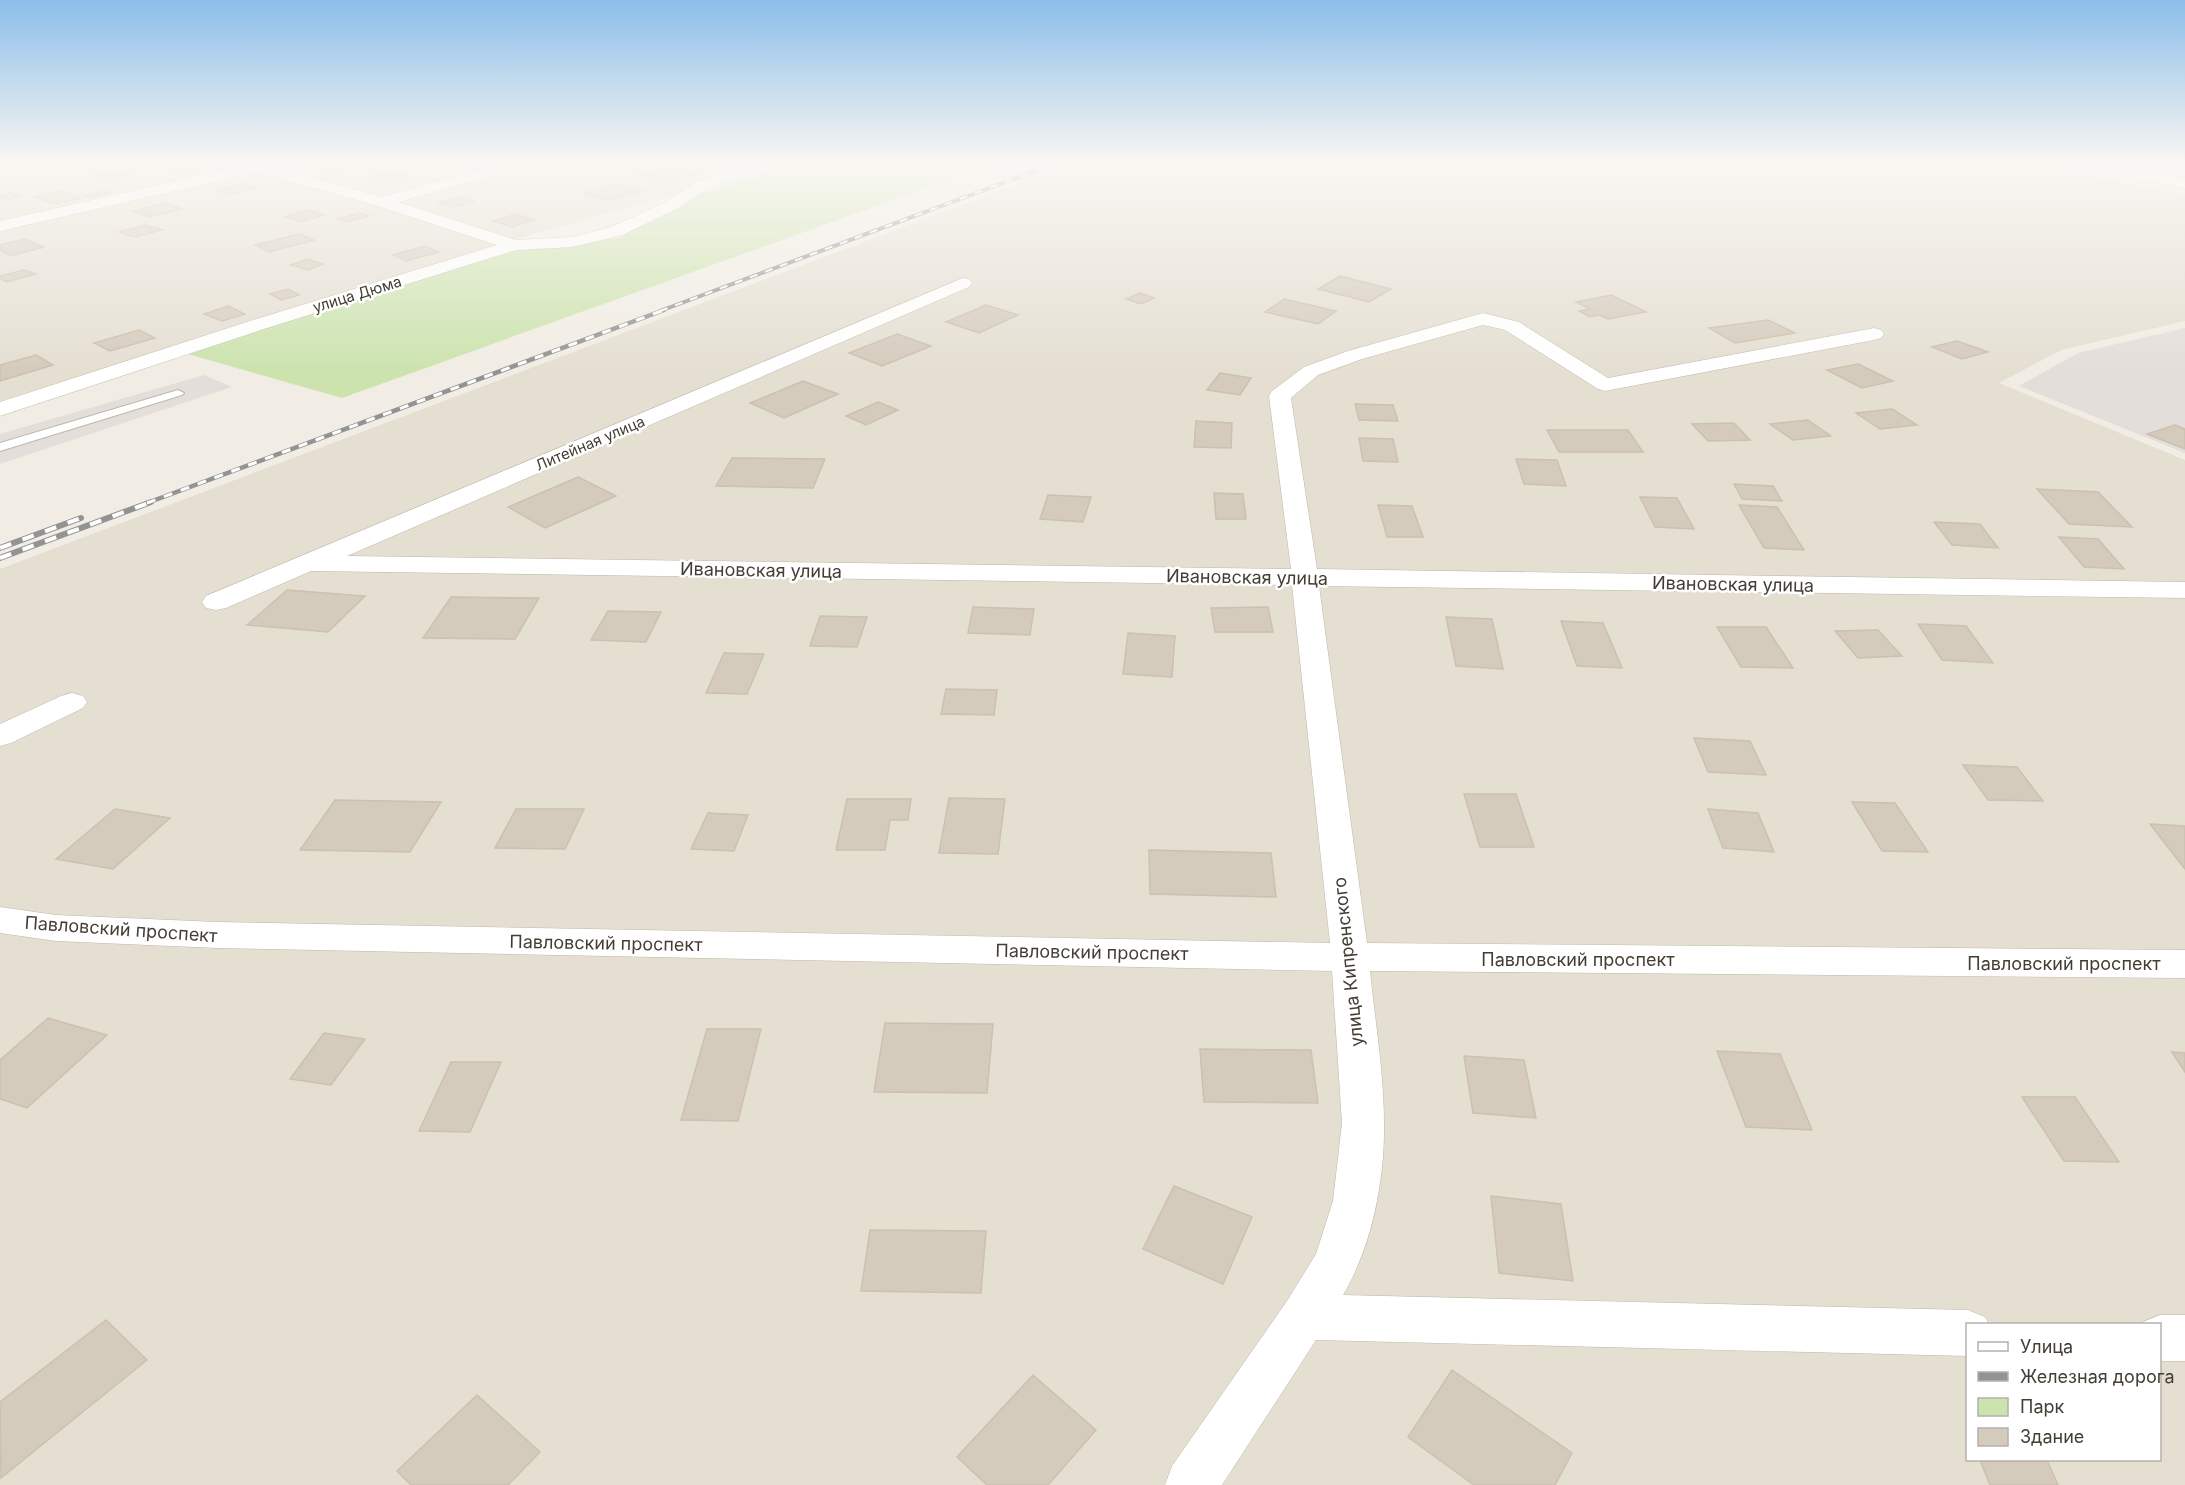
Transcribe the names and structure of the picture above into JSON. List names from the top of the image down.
{
  "streets": {
    "street": [
      "улица Дюма",
      "Литейная улица",
      "Ивановская улица",
      "Павловский проспект",
      "улица Кипренского"
    ]
  },
  "crossings": [
    ["Литейная улица", "Ивановская улица"],
    ["Ивановская улица", "улица Кипренского"],
    ["Павловский проспект", "улица Кипренского"]
  ],
  "legend": [
    "Улица",
    "Железная дорога",
    "Парк",
    "Здание"
  ]
}
